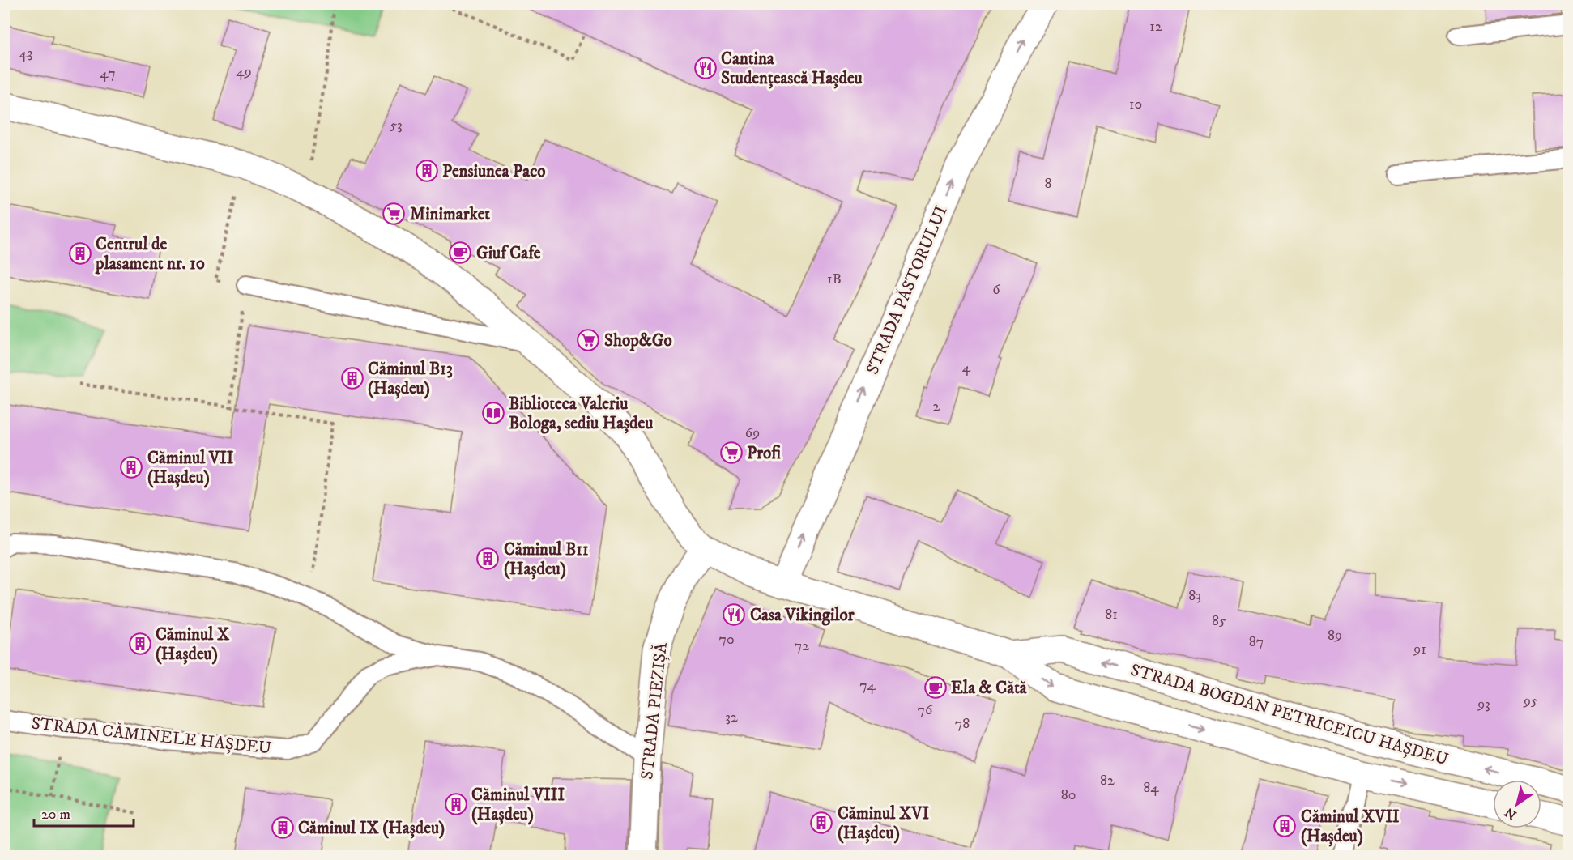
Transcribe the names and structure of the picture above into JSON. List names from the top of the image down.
{
  "streets": {
    "street": ["STRADA PĂSTORULUI", "STRADA PIEZIȘĂ", "STRADA BOGDAN PETRICEICU HAȘDEU"],
    "lane": ["STRADA CĂMINELE HAȘDEU"]
  },
  "crossings": [
    ["STRADA PĂSTORULUI", "STRADA BOGDAN PETRICEICU HAȘDEU"],
    ["STRADA PIEZIȘĂ", "STRADA BOGDAN PETRICEICU HAȘDEU"],
    ["STRADA PIEZIȘĂ", "STRADA CĂMINELE HAȘDEU"]
  ],
  "one_way": ["STRADA PĂSTORULUI"],
  "places": {
    "restaurant": ["Cantina Studențească Hașdeu", "Casa Vikingilor"],
    "building": [
      "Pensiunea Paco",
      "Centrul de plasament nr. 10",
      "Căminul B13 (Hașdeu)",
      "Căminul VII (Hașdeu)",
      "Căminul B11 (Hașdeu)",
      "Căminul X (Hașdeu)",
      "Căminul VIII (Hașdeu)",
      "Căminul XVI (Hașdeu)",
      "Căminul XVII (Hașdeu)",
      "Căminul IX (Hașdeu)"
    ],
    "supermarket": ["Minimarket", "Shop&Go", "Profi"],
    "cafe": ["Giuf Cafe", "Ela & Cătă"],
    "library": ["Biblioteca Valeriu Bologa, sediu Hașdeu"]
  },
  "house_numbers": [
    "12",
    "43",
    "49",
    "47",
    "10",
    "53",
    "8",
    "1B",
    "6",
    "4",
    "2",
    "69",
    "83",
    "81",
    "85",
    "89",
    "70",
    "87",
    "72",
    "91",
    "74",
    "95",
    "93",
    "76",
    "32",
    "78",
    "82",
    "84",
    "80"
  ],
  "scale_bar": "20 m",
  "north": "bottom left"
}
